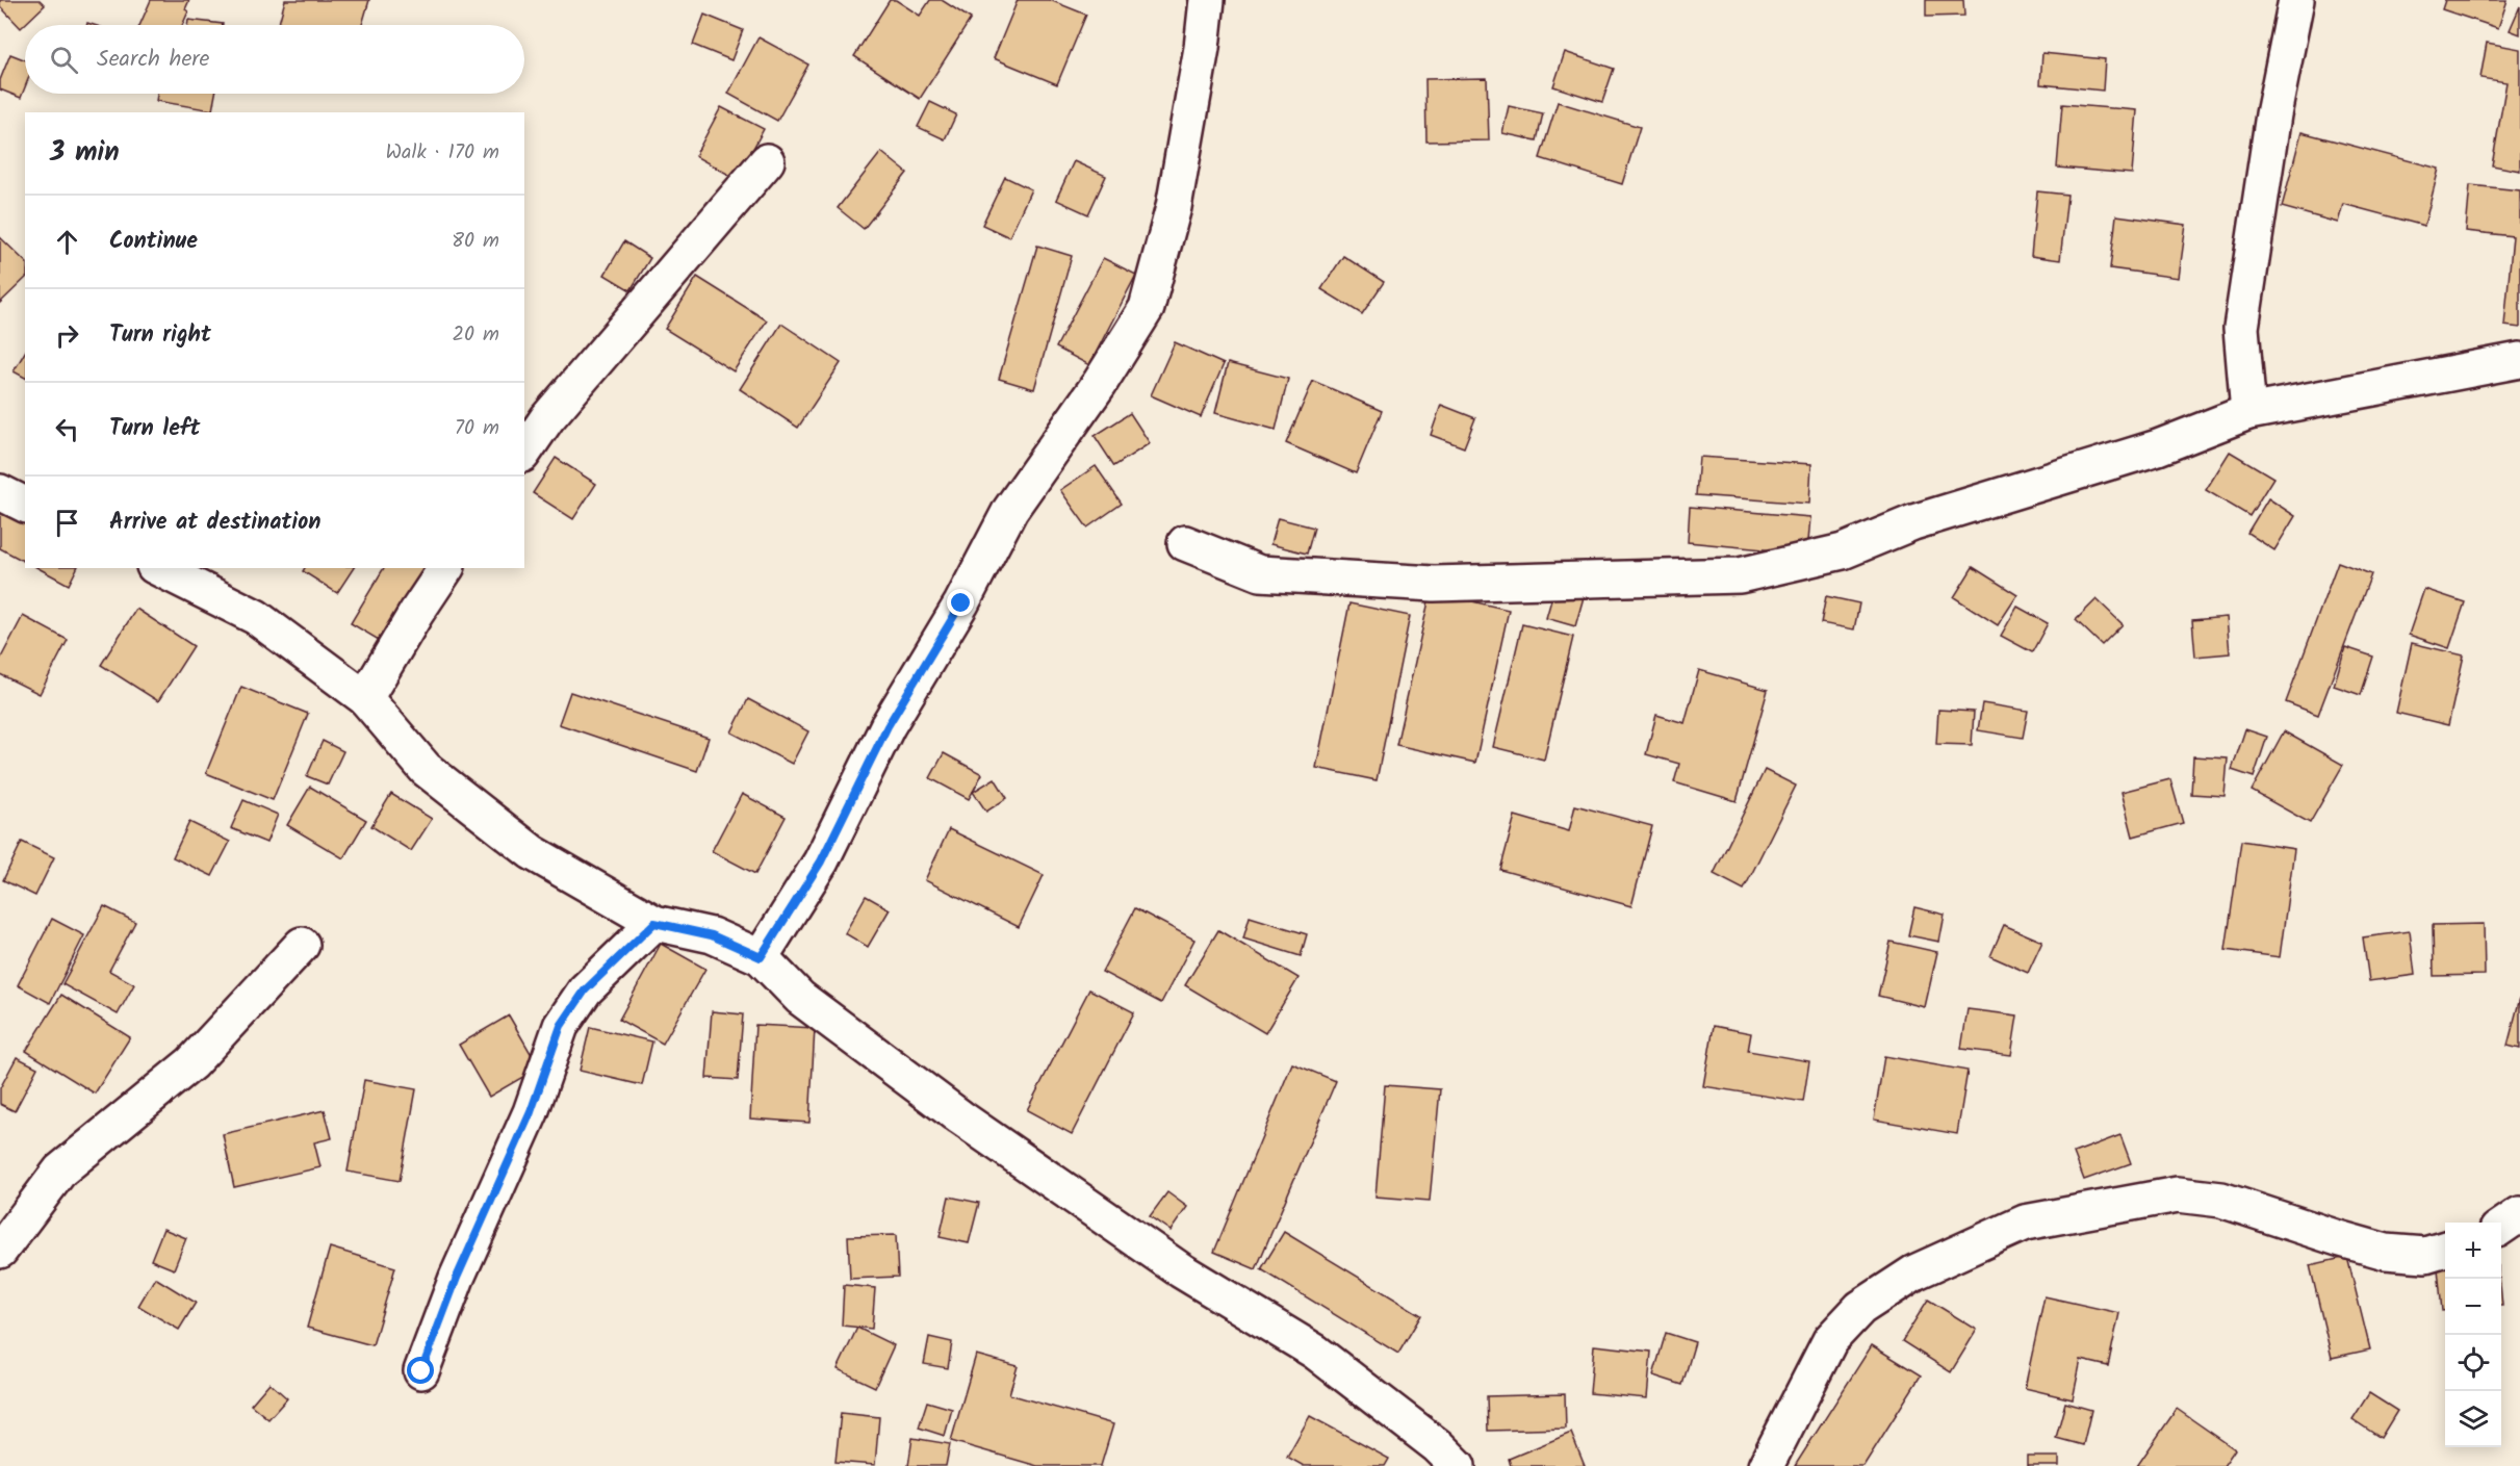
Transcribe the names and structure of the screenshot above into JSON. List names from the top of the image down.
{
  "page": {
    "search": "Search here",
    "heading": ["3 min", "Walk · 170 m"],
    "list": [
      ["Continue", "80 m"],
      ["Turn right", "20 m"],
      ["Turn left", "70 m"],
      "Arrive at destination"
    ],
    "map_buttons": ["+", "−"]
  }
}
